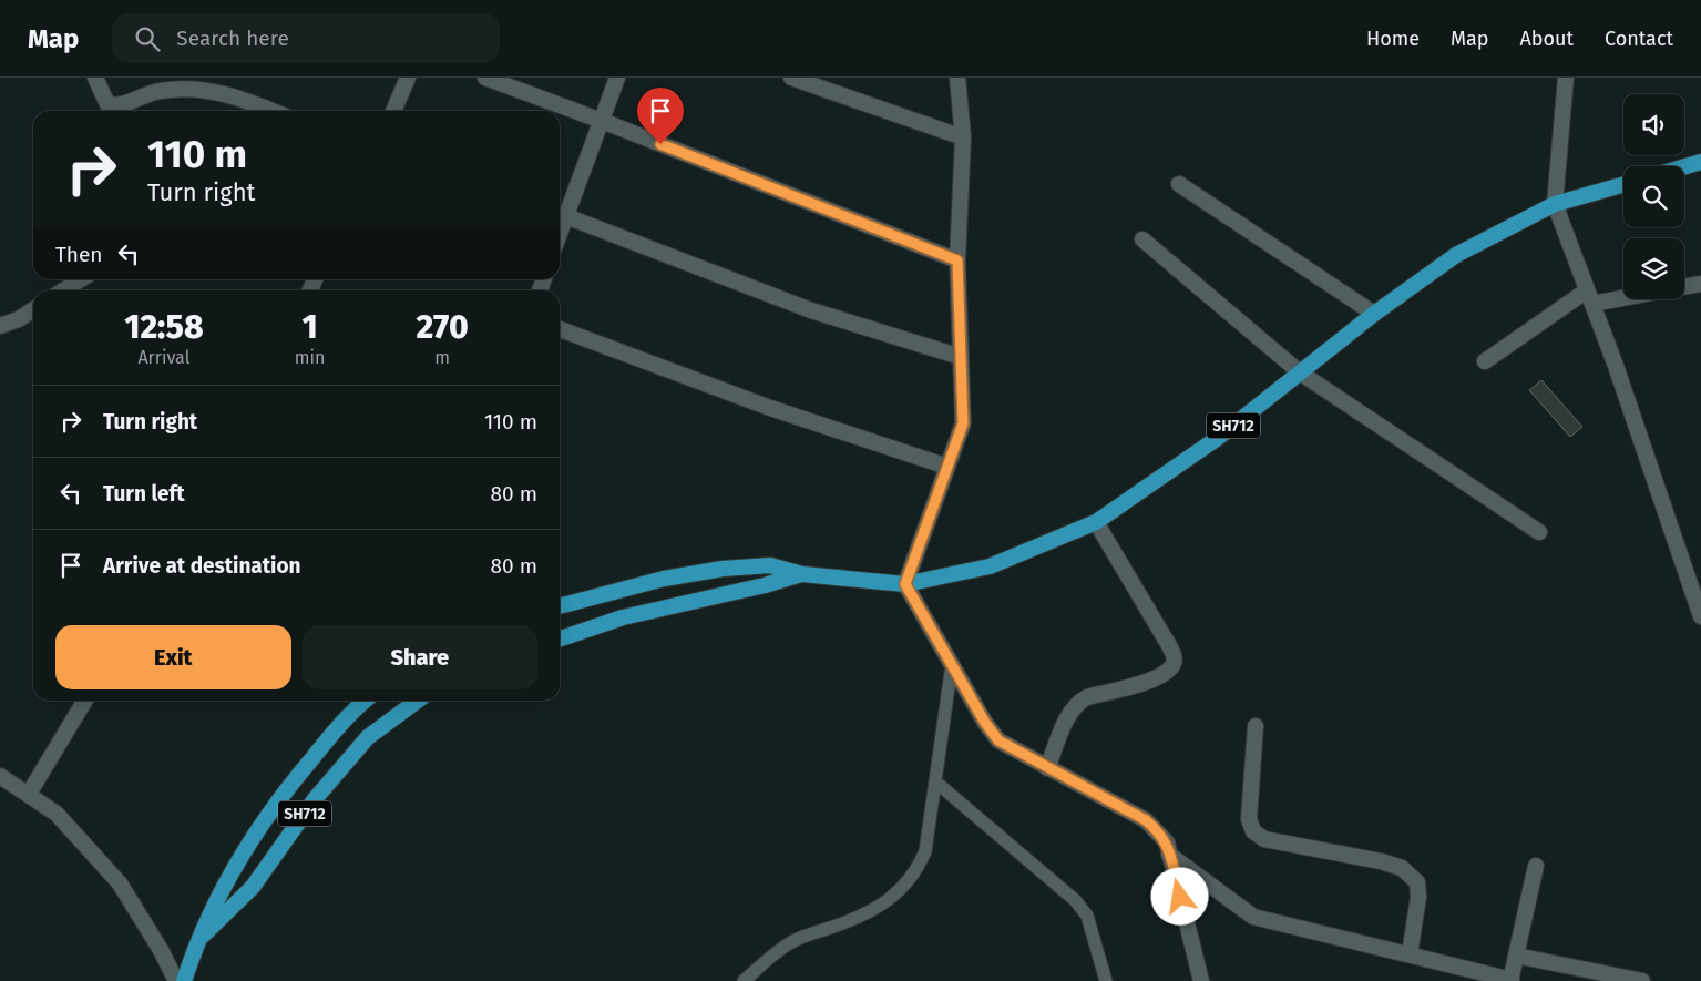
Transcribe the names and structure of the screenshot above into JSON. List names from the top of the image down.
{
  "streets": {
    "main road": ["SH712"]
  },
  "page": {
    "header": "Map",
    "search": "Search here",
    "nav": [
      "Home",
      "Map",
      "About",
      "Contact"
    ],
    "turn": ["110 m", "Turn right"],
    "then": "Then",
    "eta": [
      "12:58",
      "Arrival",
      "1",
      "min",
      "270",
      "m"
    ],
    "list": [
      {
        "name": "Turn right",
        "value": "110 m"
      },
      {
        "name": "Turn left",
        "value": "80 m"
      },
      {
        "name": "Arrive at destination",
        "value": "80 m"
      }
    ],
    "buttons": ["Exit", "Share"]
  }
}
